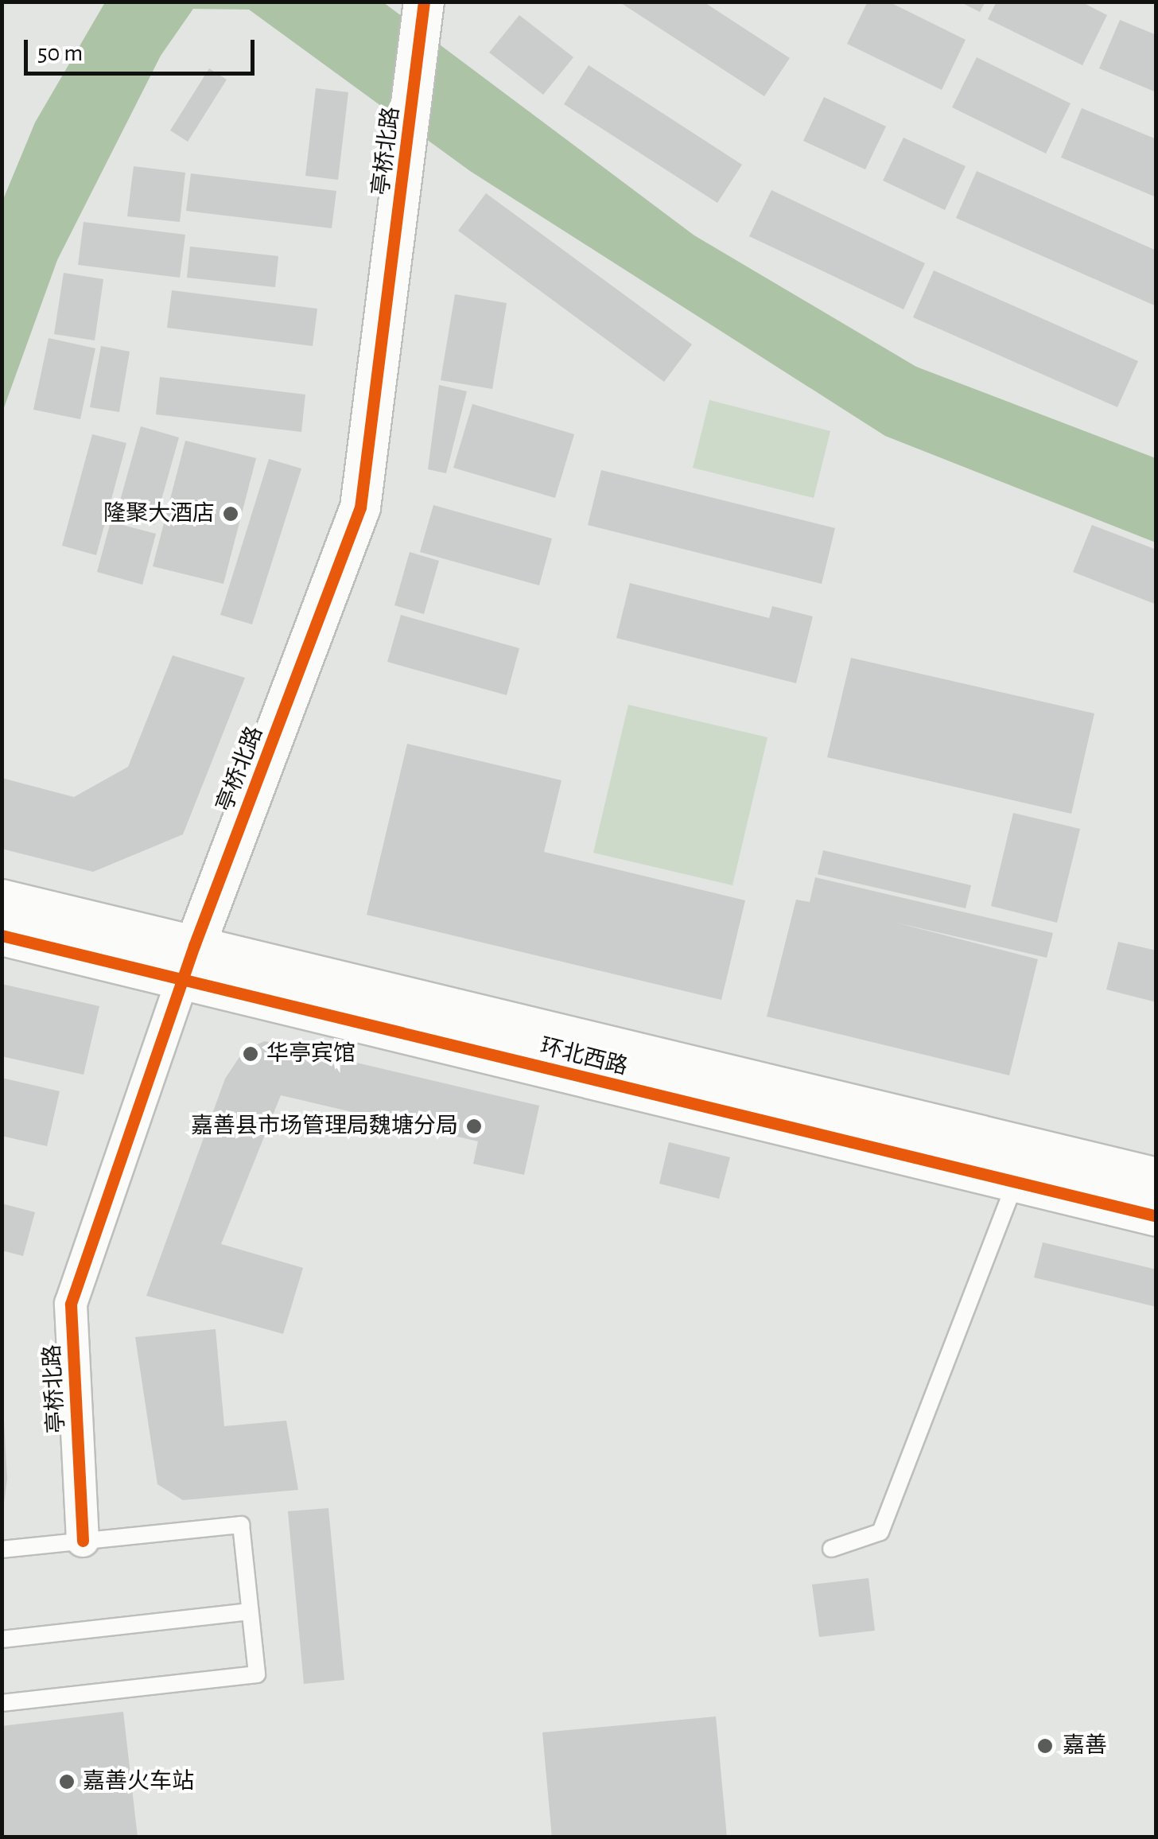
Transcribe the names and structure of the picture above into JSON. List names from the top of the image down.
{
  "streets": {
    "street": ["亭桥北路", "环北西路"]
  },
  "crossings": [
    ["亭桥北路", "环北西路"]
  ],
  "places": [
    "隆聚大酒店",
    "华亭宾馆",
    "嘉善县市场管理局魏塘分局",
    "嘉善",
    "嘉善火车站"
  ],
  "scale_bar": "50 m"
}
